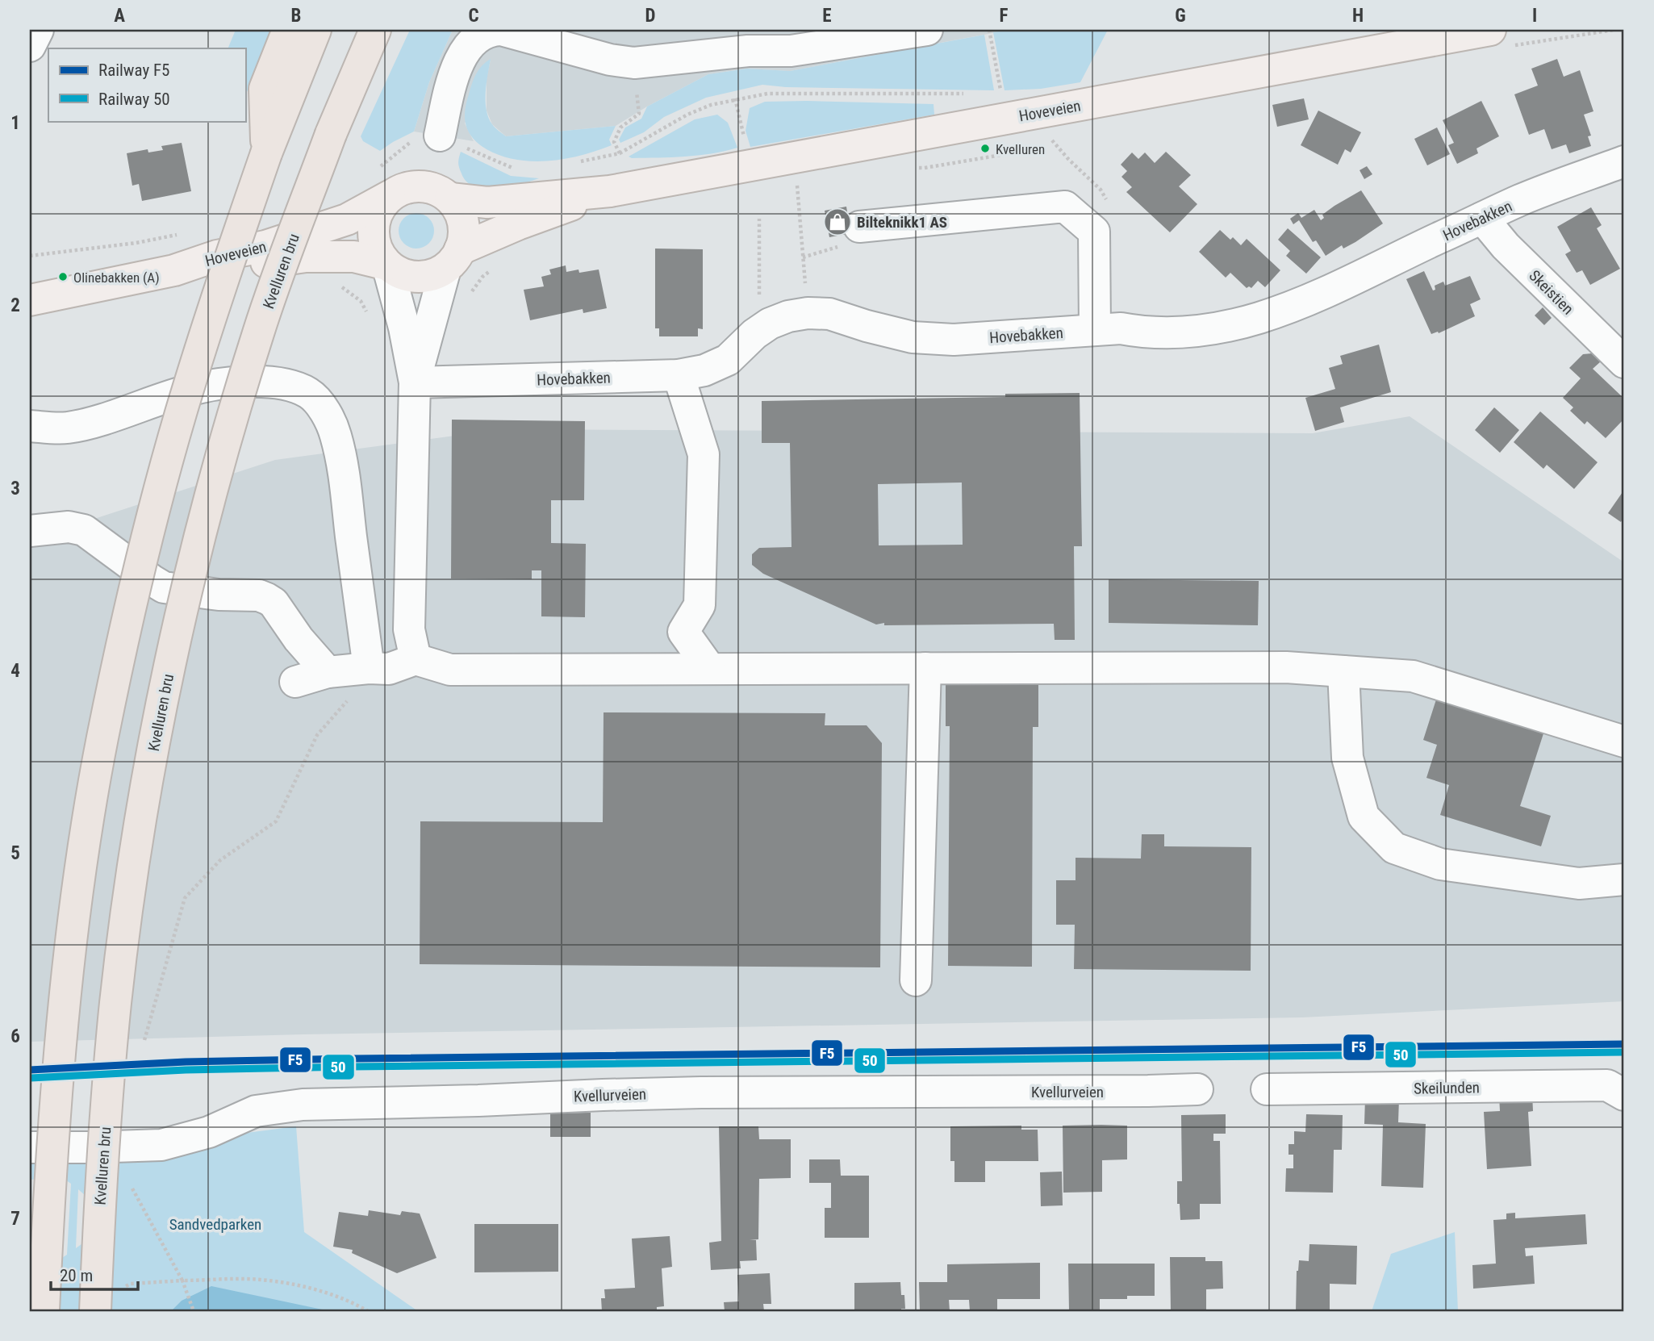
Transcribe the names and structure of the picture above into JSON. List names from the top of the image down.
{
  "streets": {
    "highway": ["Kvelluren bru"],
    "main road": ["Hoveveien"],
    "street": [
      "Hovebakken",
      "Skeistien",
      "Skeilunden",
      "Kvellurveien"
    ]
  },
  "crossings": [
    ["Hovebakken", "Skeistien"]
  ],
  "parks": ["Sandvedparken"],
  "places": {
    "other": ["Kvelluren", "Olinebakken (A)"],
    "shop": ["Bilteknikk1 AS"]
  },
  "lines": ["rail line F5", "rail line 50"],
  "legend": ["Railway F5", "Railway 50"],
  "scale_bar": "20 m",
  "grid": {
    "columns": [
      "A",
      "B",
      "C",
      "D",
      "E",
      "F",
      "G",
      "H",
      "I"
    ],
    "rows": [
      "1",
      "2",
      "3",
      "4",
      "5",
      "6",
      "7"
    ]
  }
}
